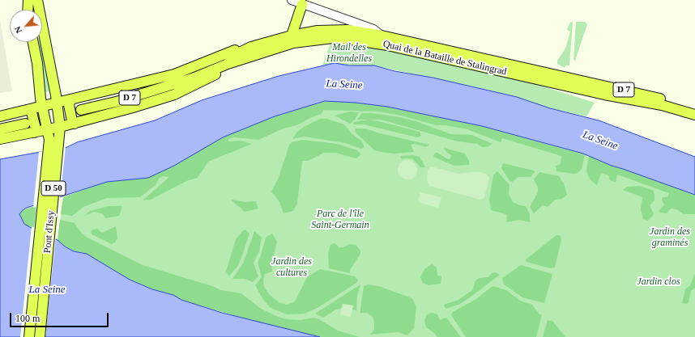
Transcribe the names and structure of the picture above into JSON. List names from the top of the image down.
{
  "streets": {
    "main road": [
      "Quai de la Bataille de Stalingrad",
      "D 7",
      "D 50",
      "Pont d'Issy"
    ]
  },
  "crossings": [
    ["Quai de la Bataille de Stalingrad", "D 7"],
    ["D 50", "Pont d'Issy"]
  ],
  "water": ["La Seine"],
  "parks": [
    "Mail des Hirondelles",
    "Parc de l'île Saint-Germain",
    "Jardin des graminés",
    "Jardin des cultures",
    "Jardin clos"
  ],
  "scale_bar": "100 m",
  "north": "bottom left"
}
